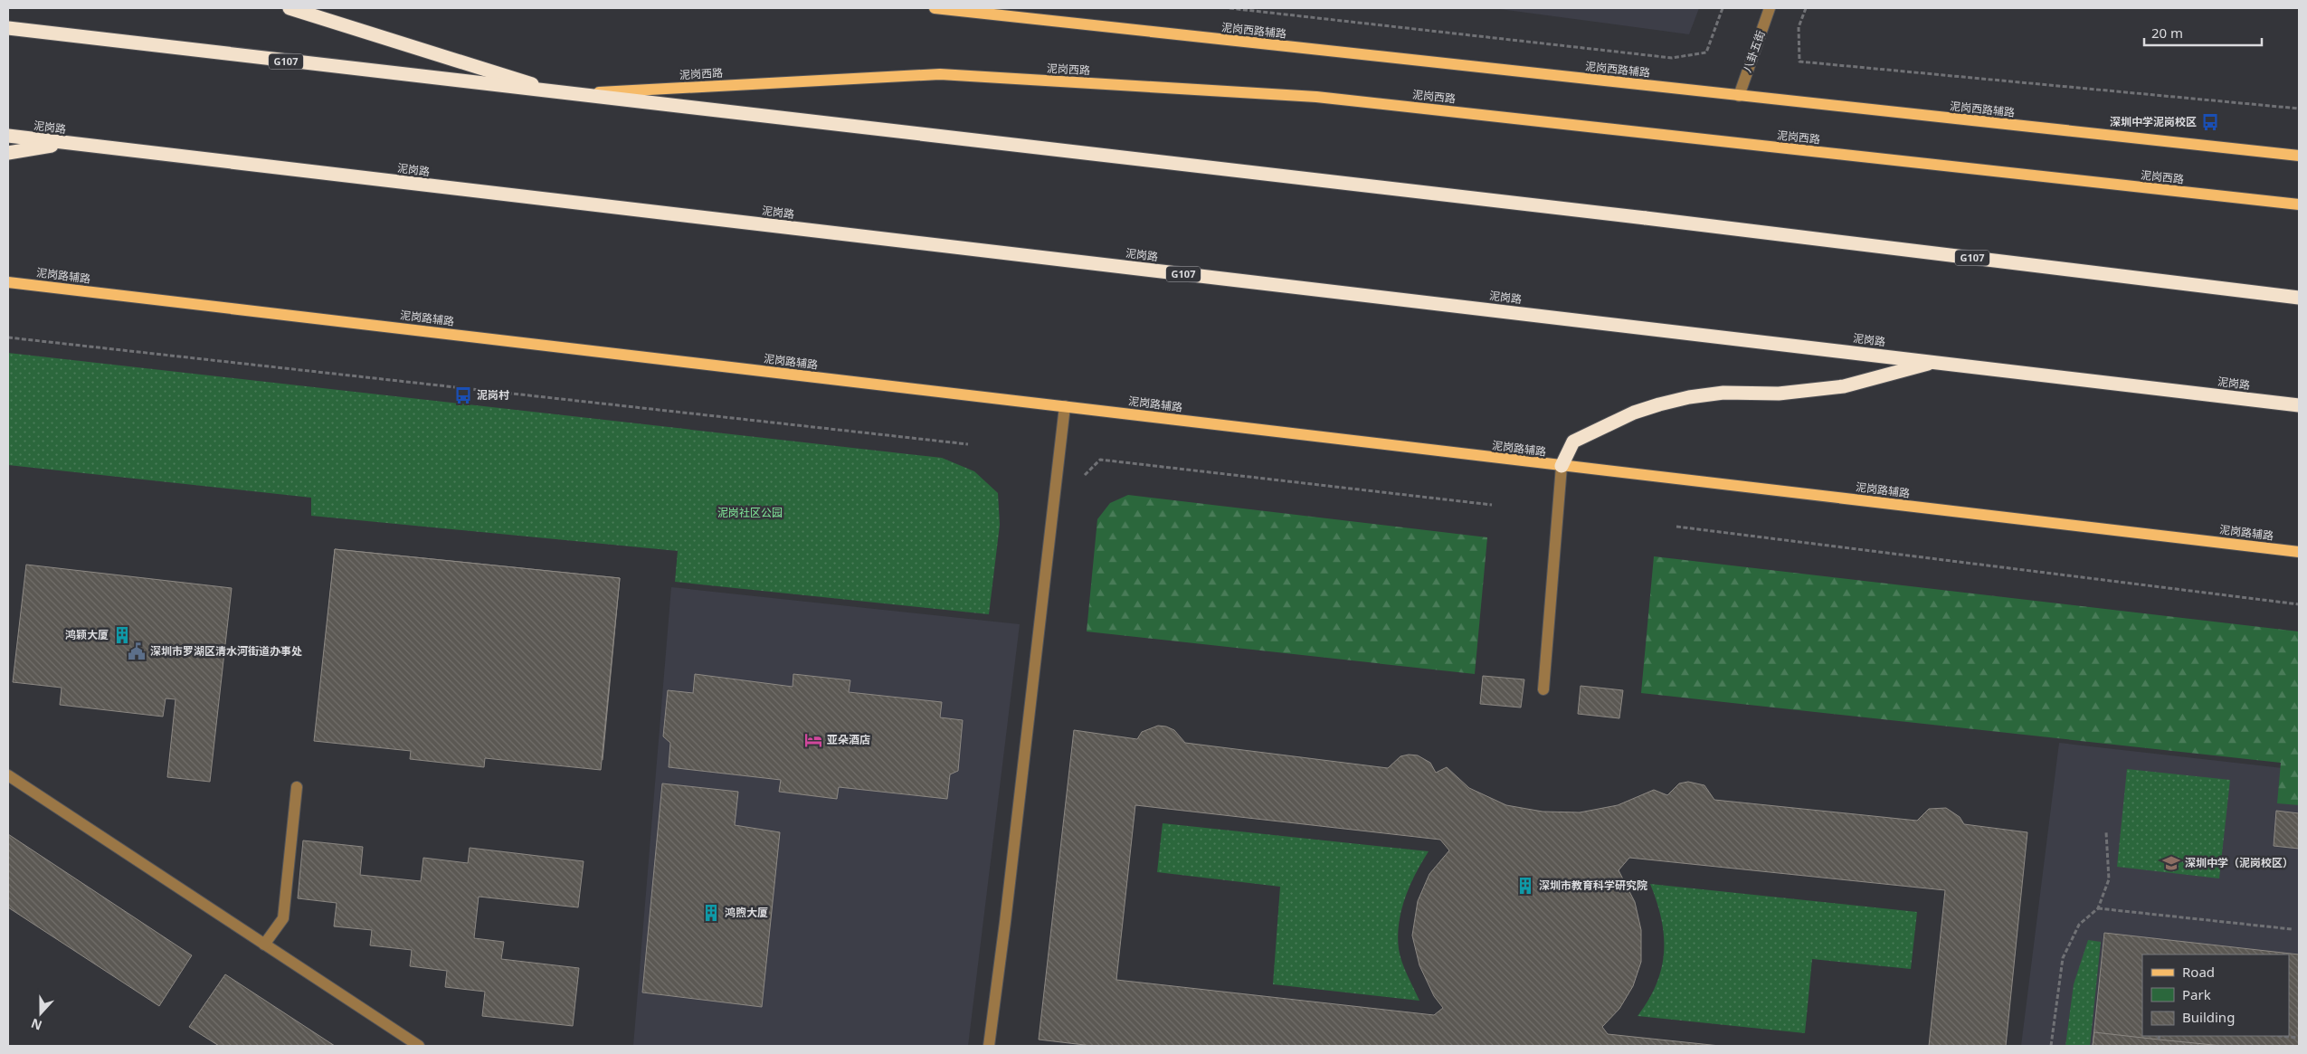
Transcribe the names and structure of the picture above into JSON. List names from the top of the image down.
{
  "streets": {
    "highway": ["G107", "泥岗路"],
    "main road": ["泥岗西路辅路", "泥岗西路", "泥岗路辅路"],
    "street": ["八卦五街"]
  },
  "crossings": [
    ["泥岗西路辅路", "八卦五街"],
    ["G107", "泥岗西路"]
  ],
  "parks": ["泥岗社区公园"],
  "places": {
    "bus stop": ["深圳中学泥岗校区", "泥岗村"],
    "building": ["鸿颖大厦", "深圳市教育科学研究院", "鸿煦大厦"],
    "public building": ["深圳市罗湖区清水河街道办事处"],
    "hotel": ["亚朵酒店"],
    "school or university": ["深圳中学（泥岗校区）"]
  },
  "legend": ["Road", "Park", "Building"],
  "scale_bar": "20 m",
  "north": "bottom"
}
